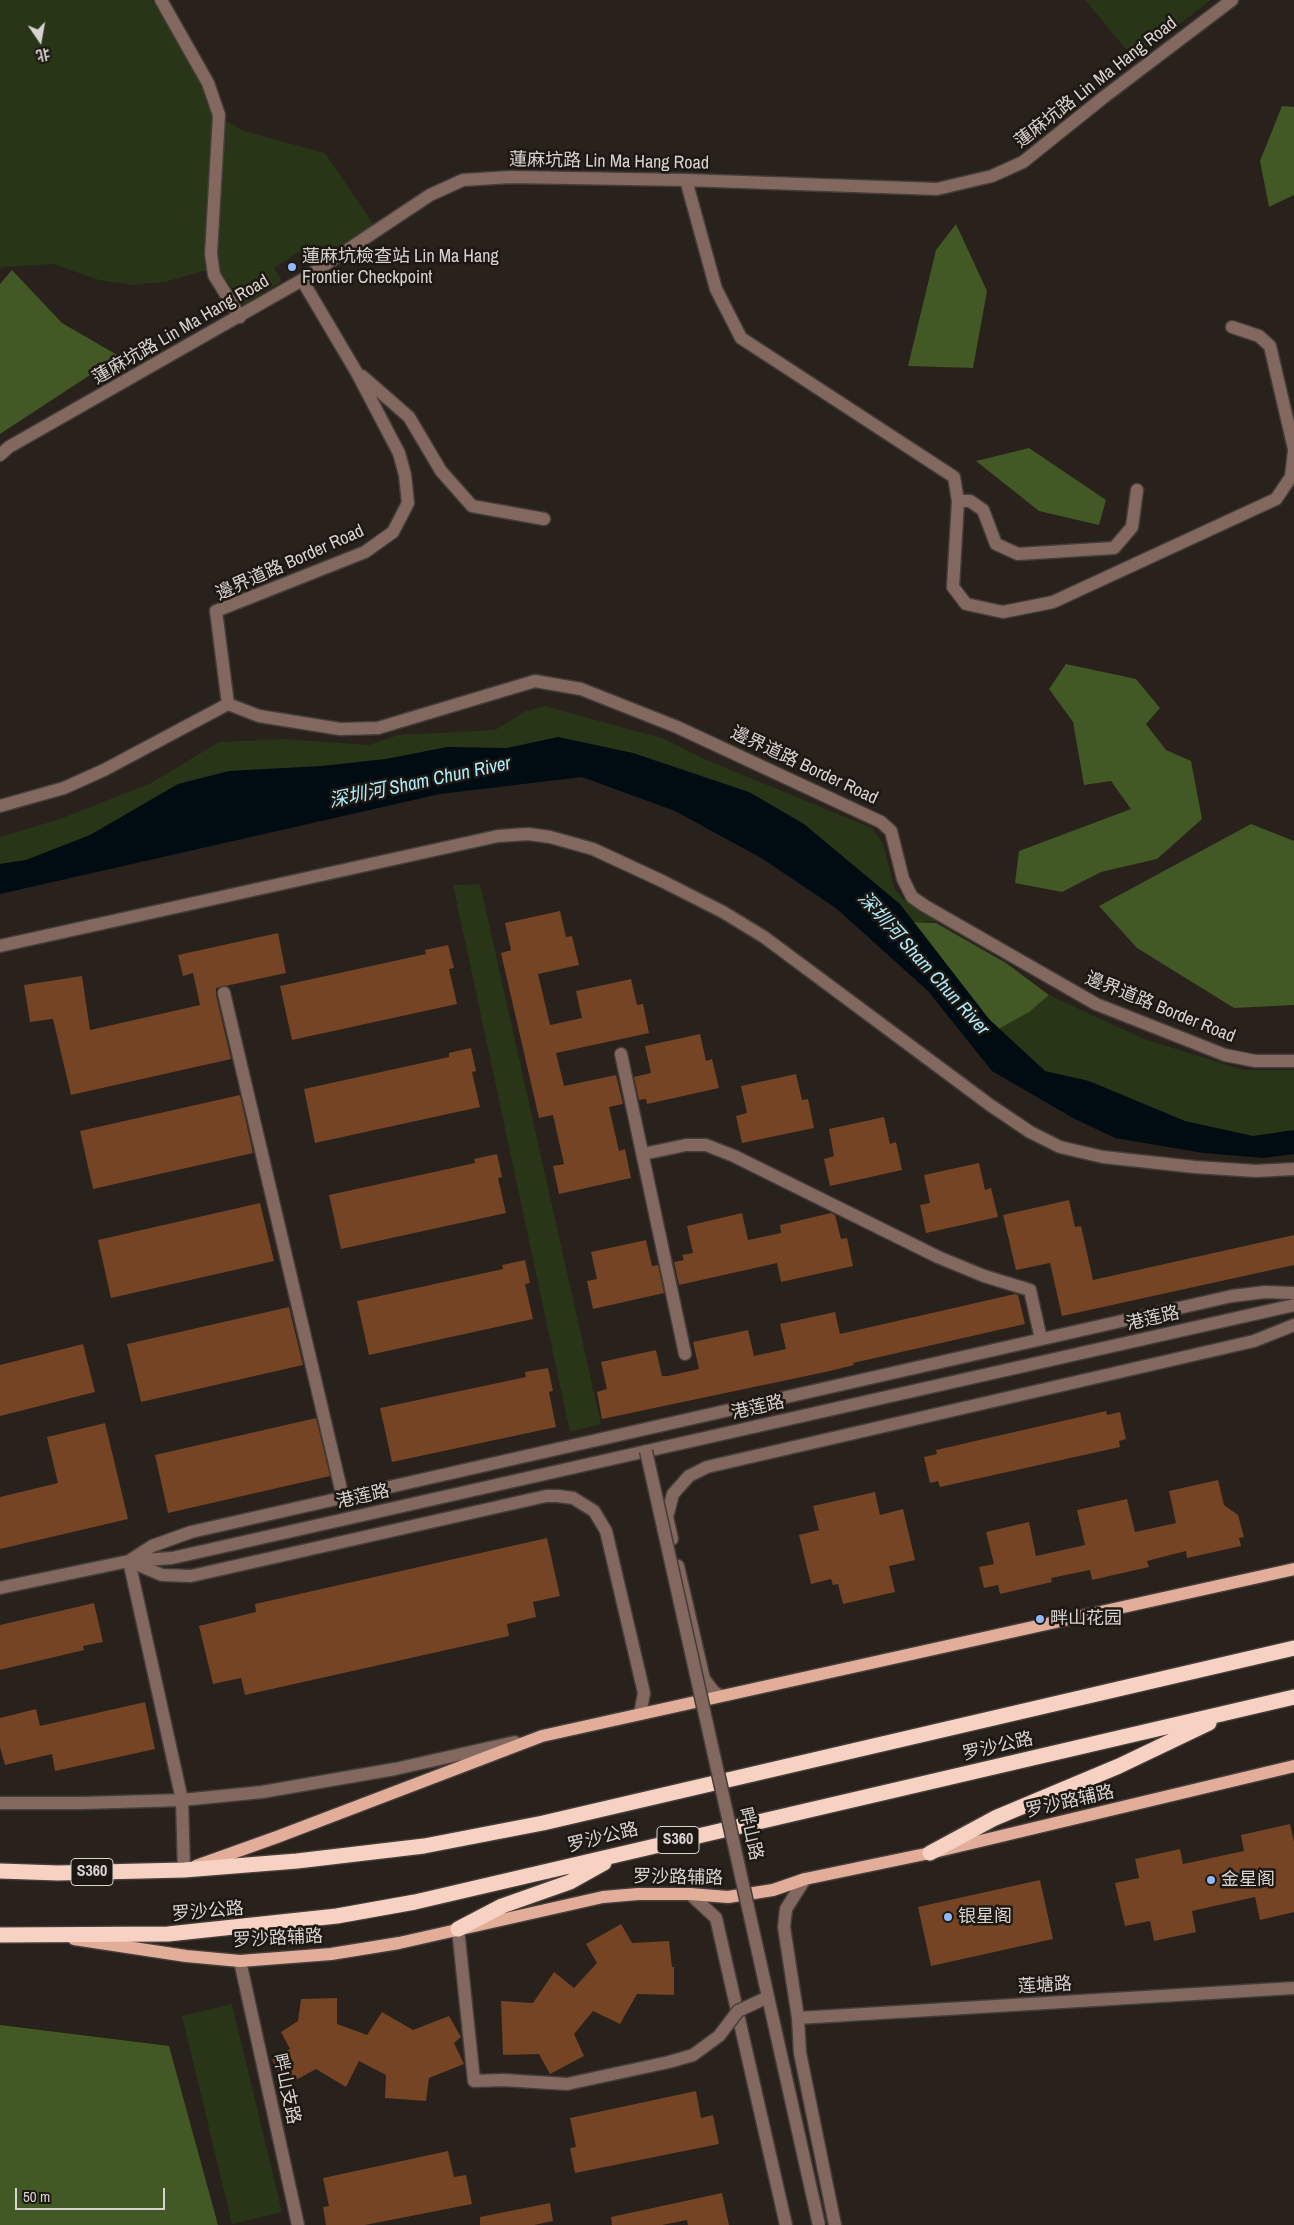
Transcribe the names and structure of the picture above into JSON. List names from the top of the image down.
{
  "streets": {
    "highway": ["罗沙公路", "S360"],
    "main road": ["罗沙路辅路"],
    "street": [
      "蓮麻坑路 Lin Ma Hang Road",
      "邊界道路 Border Road",
      "港莲路",
      "畔山路",
      "莲塘路",
      "畔山支路"
    ]
  },
  "crossings": [
    ["蓮麻坑路 Lin Ma Hang Road", "邊界道路 Border Road"],
    ["港莲路", "畔山路"],
    ["罗沙公路", "罗沙路辅路"],
    ["罗沙路辅路", "畔山支路"]
  ],
  "water": ["深圳河 Sham Chun River"],
  "places": [
    "蓮麻坑檢查站 Lin Ma Hang Frontier Checkpoint",
    "畔山花园",
    "金星阁",
    "银星阁"
  ],
  "scale_bar": "50 m",
  "north": "bottom"
}
